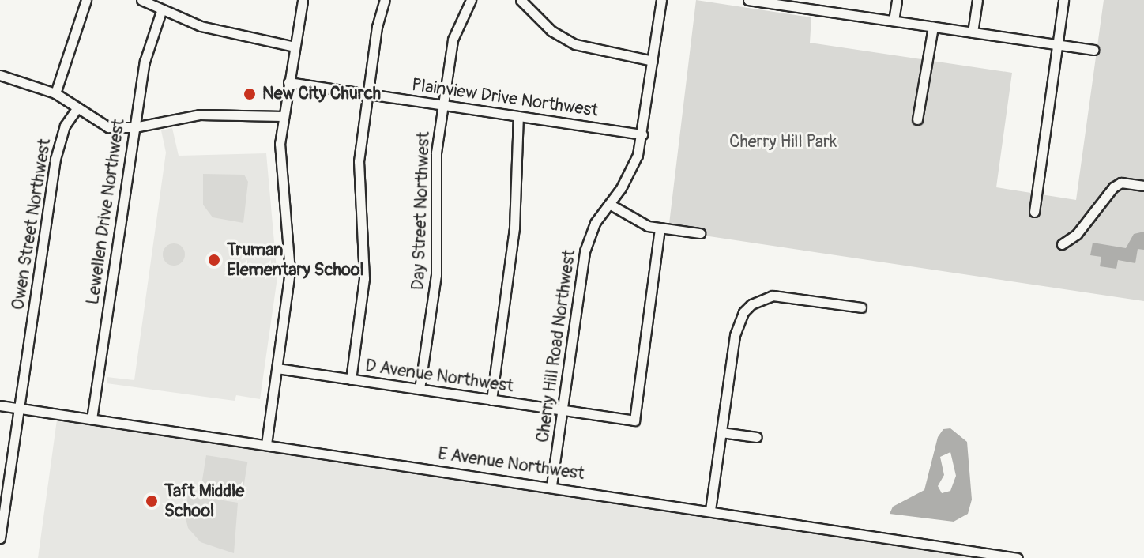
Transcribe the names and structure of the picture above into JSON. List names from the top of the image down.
{
  "streets": {
    "street": [
      "Plainview Drive Northwest",
      "Day Street Northwest",
      "Lewellen Drive Northwest",
      "Owen Street Northwest",
      "Cherry Hill Road Northwest",
      "D Avenue Northwest",
      "E Avenue Northwest"
    ]
  },
  "crossings": [
    ["Plainview Drive Northwest", "Day Street Northwest"],
    ["Plainview Drive Northwest", "Cherry Hill Road Northwest"],
    ["Day Street Northwest", "D Avenue Northwest"],
    ["Lewellen Drive Northwest", "E Avenue Northwest"],
    ["Owen Street Northwest", "E Avenue Northwest"],
    ["Cherry Hill Road Northwest", "D Avenue Northwest"],
    ["Cherry Hill Road Northwest", "E Avenue Northwest"]
  ],
  "parks": ["Cherry Hill Park"],
  "places": ["New City Church", "Truman Elementary School", "Taft Middle School"]
}
